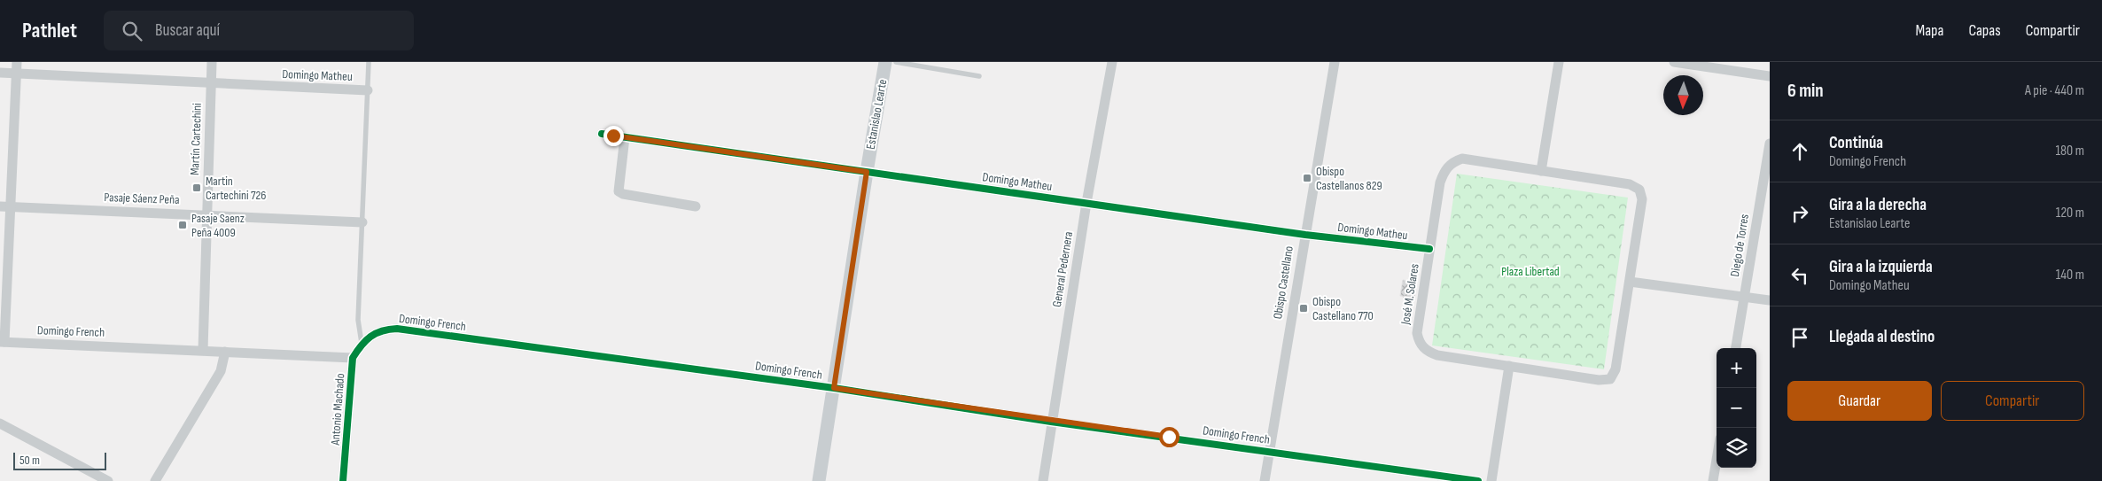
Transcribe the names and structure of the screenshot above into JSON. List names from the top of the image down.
{
  "streets": {
    "street": [
      "Domingo Matheu",
      "Estanislao Learte",
      "Martín Cartechini",
      "Pasaje Sáenz Peña",
      "Diego de Torres",
      "General Pedernera",
      "Obispo Castellano",
      "José M. Solares",
      "Domingo French",
      "Antonio Machado"
    ]
  },
  "crossings": [
    ["Domingo Matheu", "Estanislao Learte"],
    ["Domingo Matheu", "Martín Cartechini"],
    ["Domingo Matheu", "General Pedernera"],
    ["Domingo Matheu", "Obispo Castellano"],
    ["Domingo Matheu", "José M. Solares"],
    ["Estanislao Learte", "Domingo French"],
    ["Martín Cartechini", "Pasaje Sáenz Peña"],
    ["Martín Cartechini", "Domingo French"],
    ["General Pedernera", "Domingo French"],
    ["Obispo Castellano", "Domingo French"],
    ["Domingo French", "Antonio Machado"]
  ],
  "parks": ["Plaza Libertad"],
  "places": {
    "transit": [
      "Obispo Castellanos 829",
      "Martin Cartechini 726",
      "Pasaje Saenz Peña 4009",
      "Obispo Castellano 770"
    ]
  },
  "scale_bar": "50 m",
  "north": "bottom",
  "page": {
    "header": "Pathlet",
    "search": "Buscar aquí",
    "nav": ["Mapa", "Capas", "Compartir"],
    "heading": ["6 min", "A pie · 440 m"],
    "list": [
      ["Continúa", "Domingo French", "180 m"],
      ["Gira a la derecha", "Estanislao Learte", "120 m"],
      ["Gira a la izquierda", "Domingo Matheu", "140 m"],
      "Llegada al destino"
    ],
    "map_buttons": ["+", "−"],
    "buttons": ["Guardar", "Compartir"],
    "scale": "50 m"
  }
}
